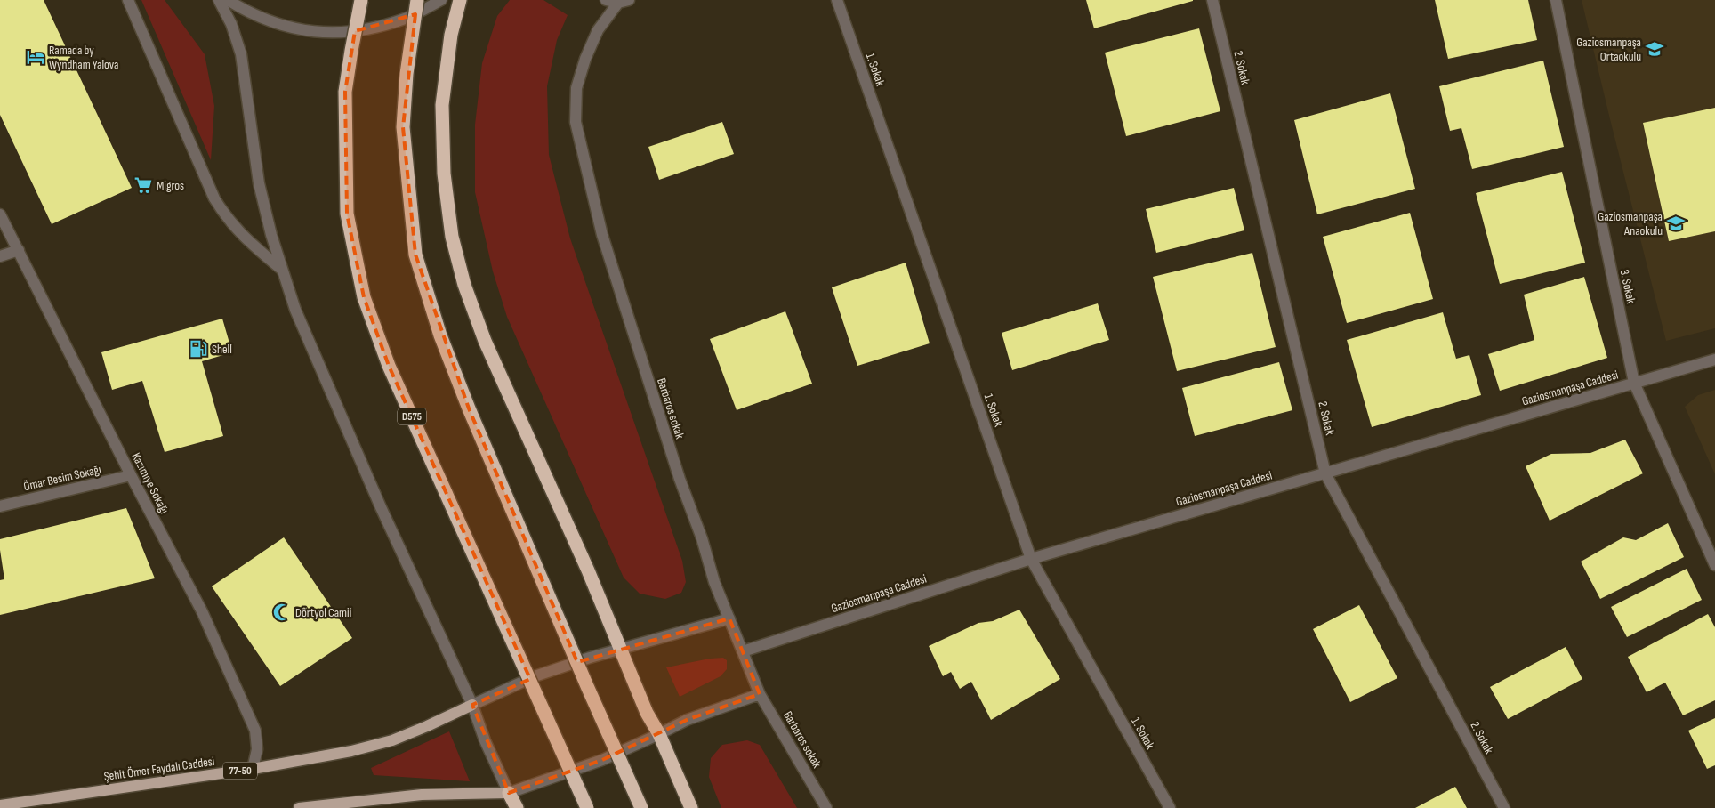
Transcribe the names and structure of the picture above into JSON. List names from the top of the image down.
{
  "streets": {
    "highway": ["D575"],
    "main road": ["Şehit Ömer Faydalı Caddesi", "77-50"],
    "street": [
      "2. Sokak",
      "1. Sokak",
      "3. Sokak",
      "Gaziosmanpaşa Caddesi",
      "Barbaros sokak",
      "Ömar Besim Sokağı",
      "Kazımıye Sokağı"
    ]
  },
  "crossings": [
    ["2. Sokak", "Gaziosmanpaşa Caddesi"],
    ["1. Sokak", "Gaziosmanpaşa Caddesi"],
    ["3. Sokak", "Gaziosmanpaşa Caddesi"],
    ["Gaziosmanpaşa Caddesi", "Barbaros sokak"],
    ["Ömar Besim Sokağı", "Kazımıye Sokağı"],
    ["Kazımıye Sokağı", "Şehit Ömer Faydalı Caddesi"]
  ],
  "places": {
    "school or university": ["Gaziosmanpaşa Ortaokulu", "Gaziosmanpaşa Anaokulu"],
    "hotel": ["Ramada by Wyndham Yalova"],
    "supermarket": ["Migros"],
    "fuel station": ["Shell"],
    "mosque": ["Dörtyol Camii"]
  }
}
